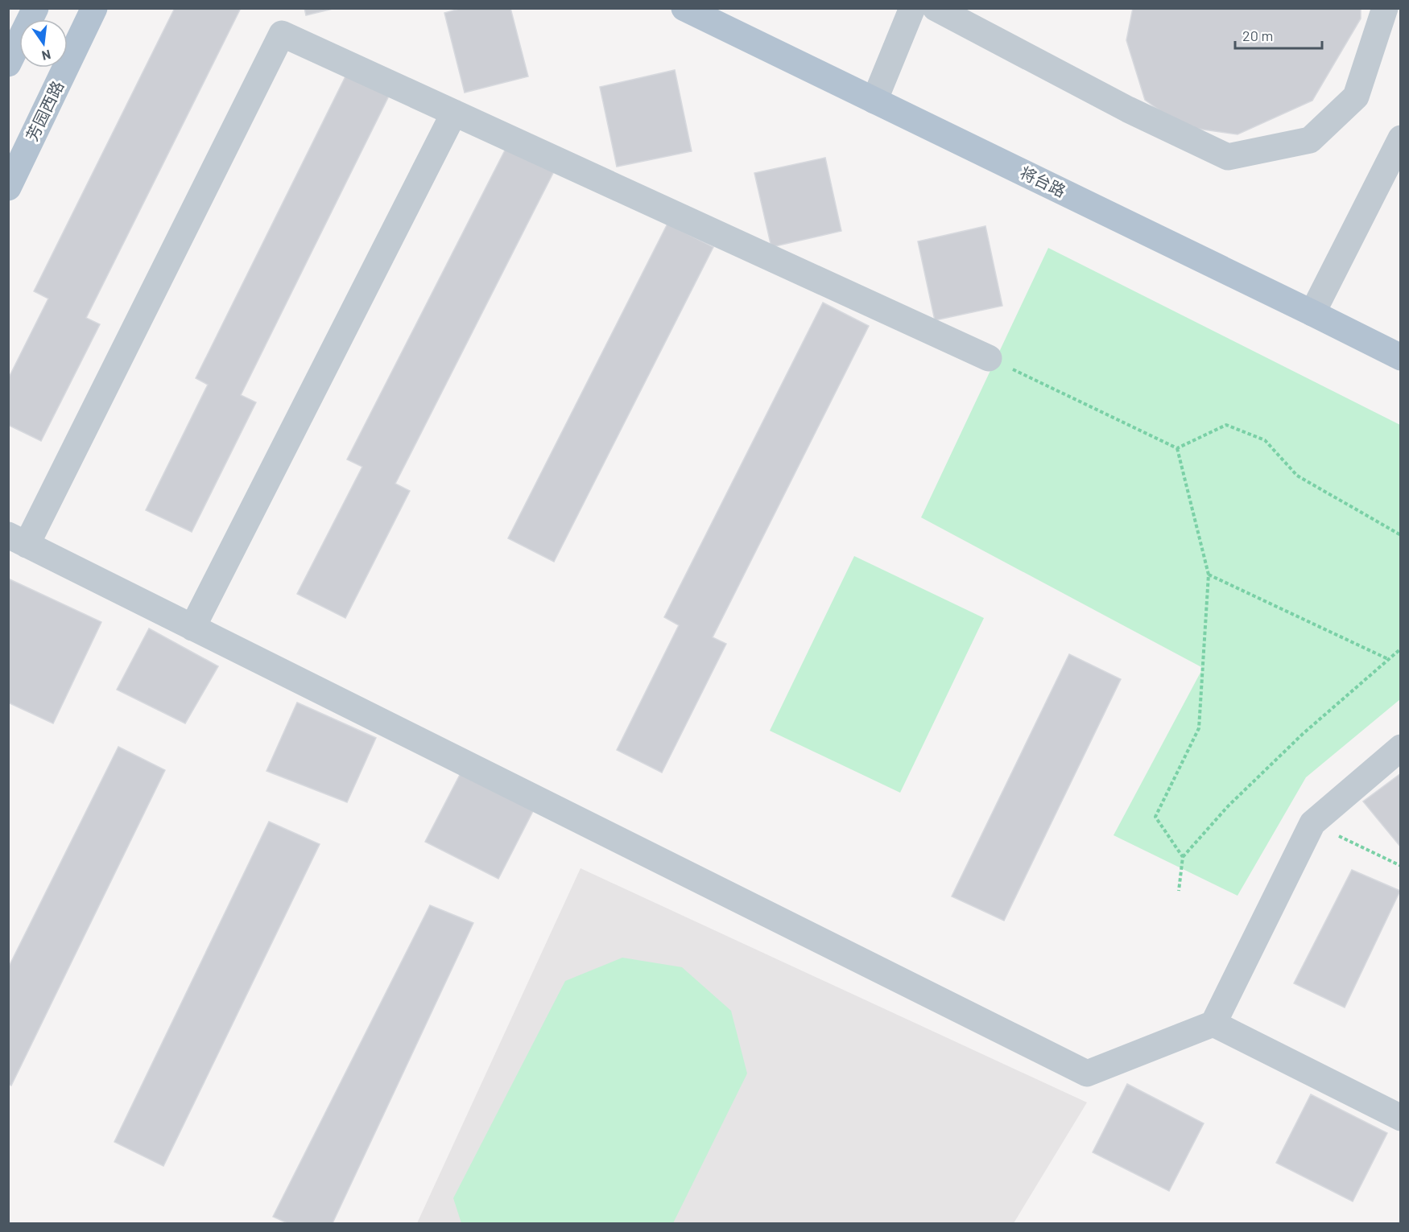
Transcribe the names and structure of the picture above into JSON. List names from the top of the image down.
{
  "streets": {
    "main road": ["芳园西路", "将台路"]
  },
  "scale_bar": "20 m",
  "north": "bottom"
}
